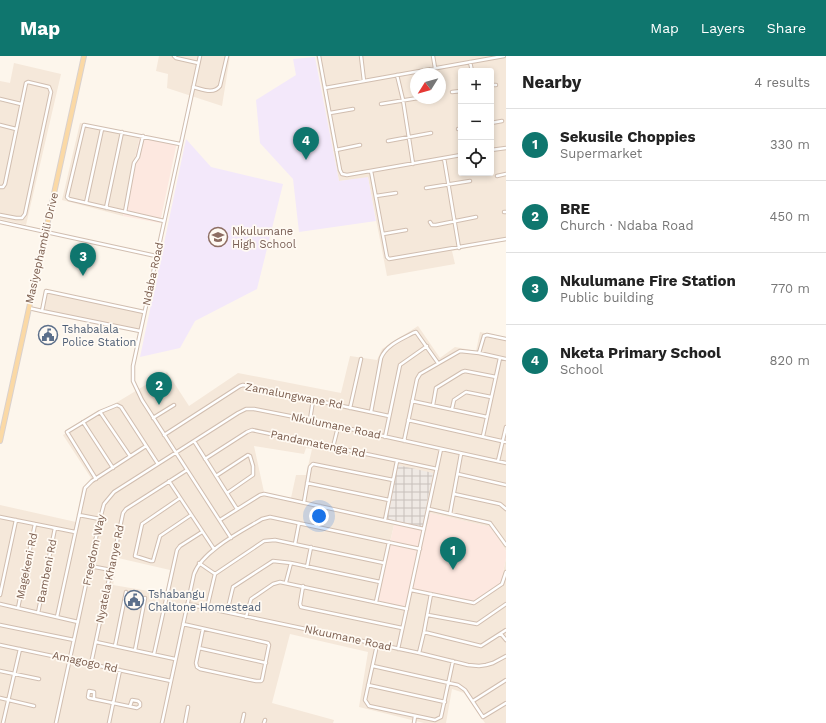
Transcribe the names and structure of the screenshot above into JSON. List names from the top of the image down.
{
  "streets": {
    "main road": ["Masiyephambili Drive"],
    "street": [
      "Ndaba Road",
      "Zamalungwane Rd",
      "Nkulumane Road",
      "Pandamatenga Rd",
      "Freedom Way",
      "Magekeni Rd",
      "Bambeni Rd",
      "Nyatela Khanye Rd",
      "Nkuumane Road",
      "Amagogo Rd"
    ]
  },
  "crossings": [
    ["Ndaba Road", "Zamalungwane Rd"],
    ["Ndaba Road", "Nkulumane Road"],
    ["Ndaba Road", "Freedom Way"],
    ["Ndaba Road", "Nyatela Khanye Rd"],
    ["Nkulumane Road", "Freedom Way"],
    ["Freedom Way", "Amagogo Rd"],
    ["Nyatela Khanye Rd", "Amagogo Rd"]
  ],
  "places": {
    "school or university": ["Nkulumane High School"],
    "public building": ["Tshabalala Police Station", "Tshabangu Chaltone Homestead"]
  },
  "north": "bottom left",
  "page": {
    "header": "Map",
    "nav": ["Map", "Layers", "Share"],
    "heading": ["Nearby", "4 results"],
    "map_buttons": ["+", "−"],
    "list": [
      {
        "mark": "1",
        "name": "Sekusile Choppies",
        "note": "Supermarket",
        "value": "330 m"
      },
      {
        "mark": "2",
        "name": "BRE",
        "note": "Church · Ndaba Road",
        "value": "450 m"
      },
      {
        "mark": "3",
        "name": "Nkulumane Fire Station",
        "note": "Public building",
        "value": "770 m"
      },
      {
        "mark": "4",
        "name": "Nketa Primary School",
        "note": "School",
        "value": "820 m"
      }
    ],
    "pins": [
      "4",
      "3",
      "2",
      "1"
    ]
  }
}
